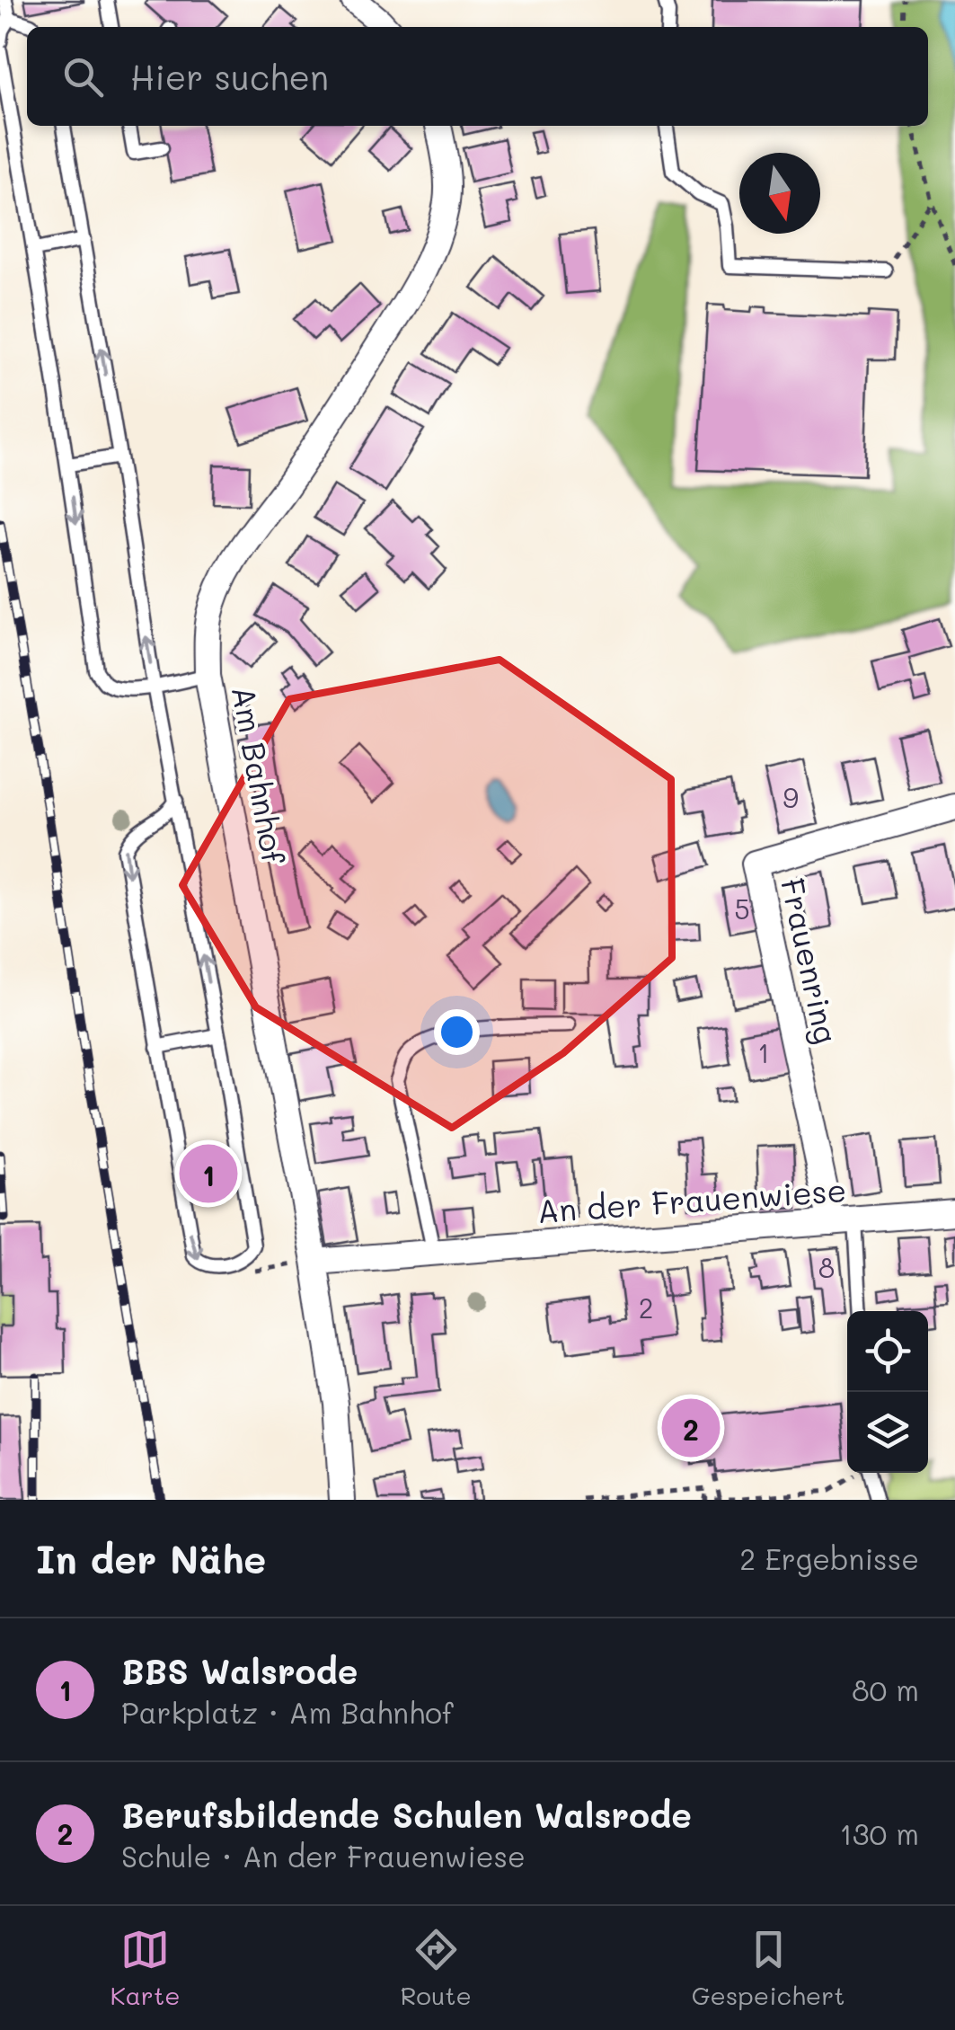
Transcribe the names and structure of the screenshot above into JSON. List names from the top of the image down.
{
  "streets": {
    "street": ["Am Bahnhof", "Frauenring", "An der Frauenwiese"]
  },
  "crossings": [
    ["Am Bahnhof", "An der Frauenwiese"],
    ["Frauenring", "An der Frauenwiese"]
  ],
  "house_numbers": [
    "9",
    "5",
    "1",
    "8",
    "2"
  ],
  "north": "bottom",
  "page": {
    "search": "Hier suchen",
    "pins": ["1", "2"],
    "heading": ["In der Nähe", "2 Ergebnisse"],
    "list": [
      {
        "mark": "1",
        "name": "BBS Walsrode",
        "note": "Parkplatz · Am Bahnhof",
        "value": "80 m"
      },
      {
        "mark": "2",
        "name": "Berufsbildende Schulen Walsrode",
        "note": "Schule · An der Frauenwiese",
        "value": "130 m"
      }
    ],
    "nav": ["Karte", "Route", "Gespeichert"]
  }
}
